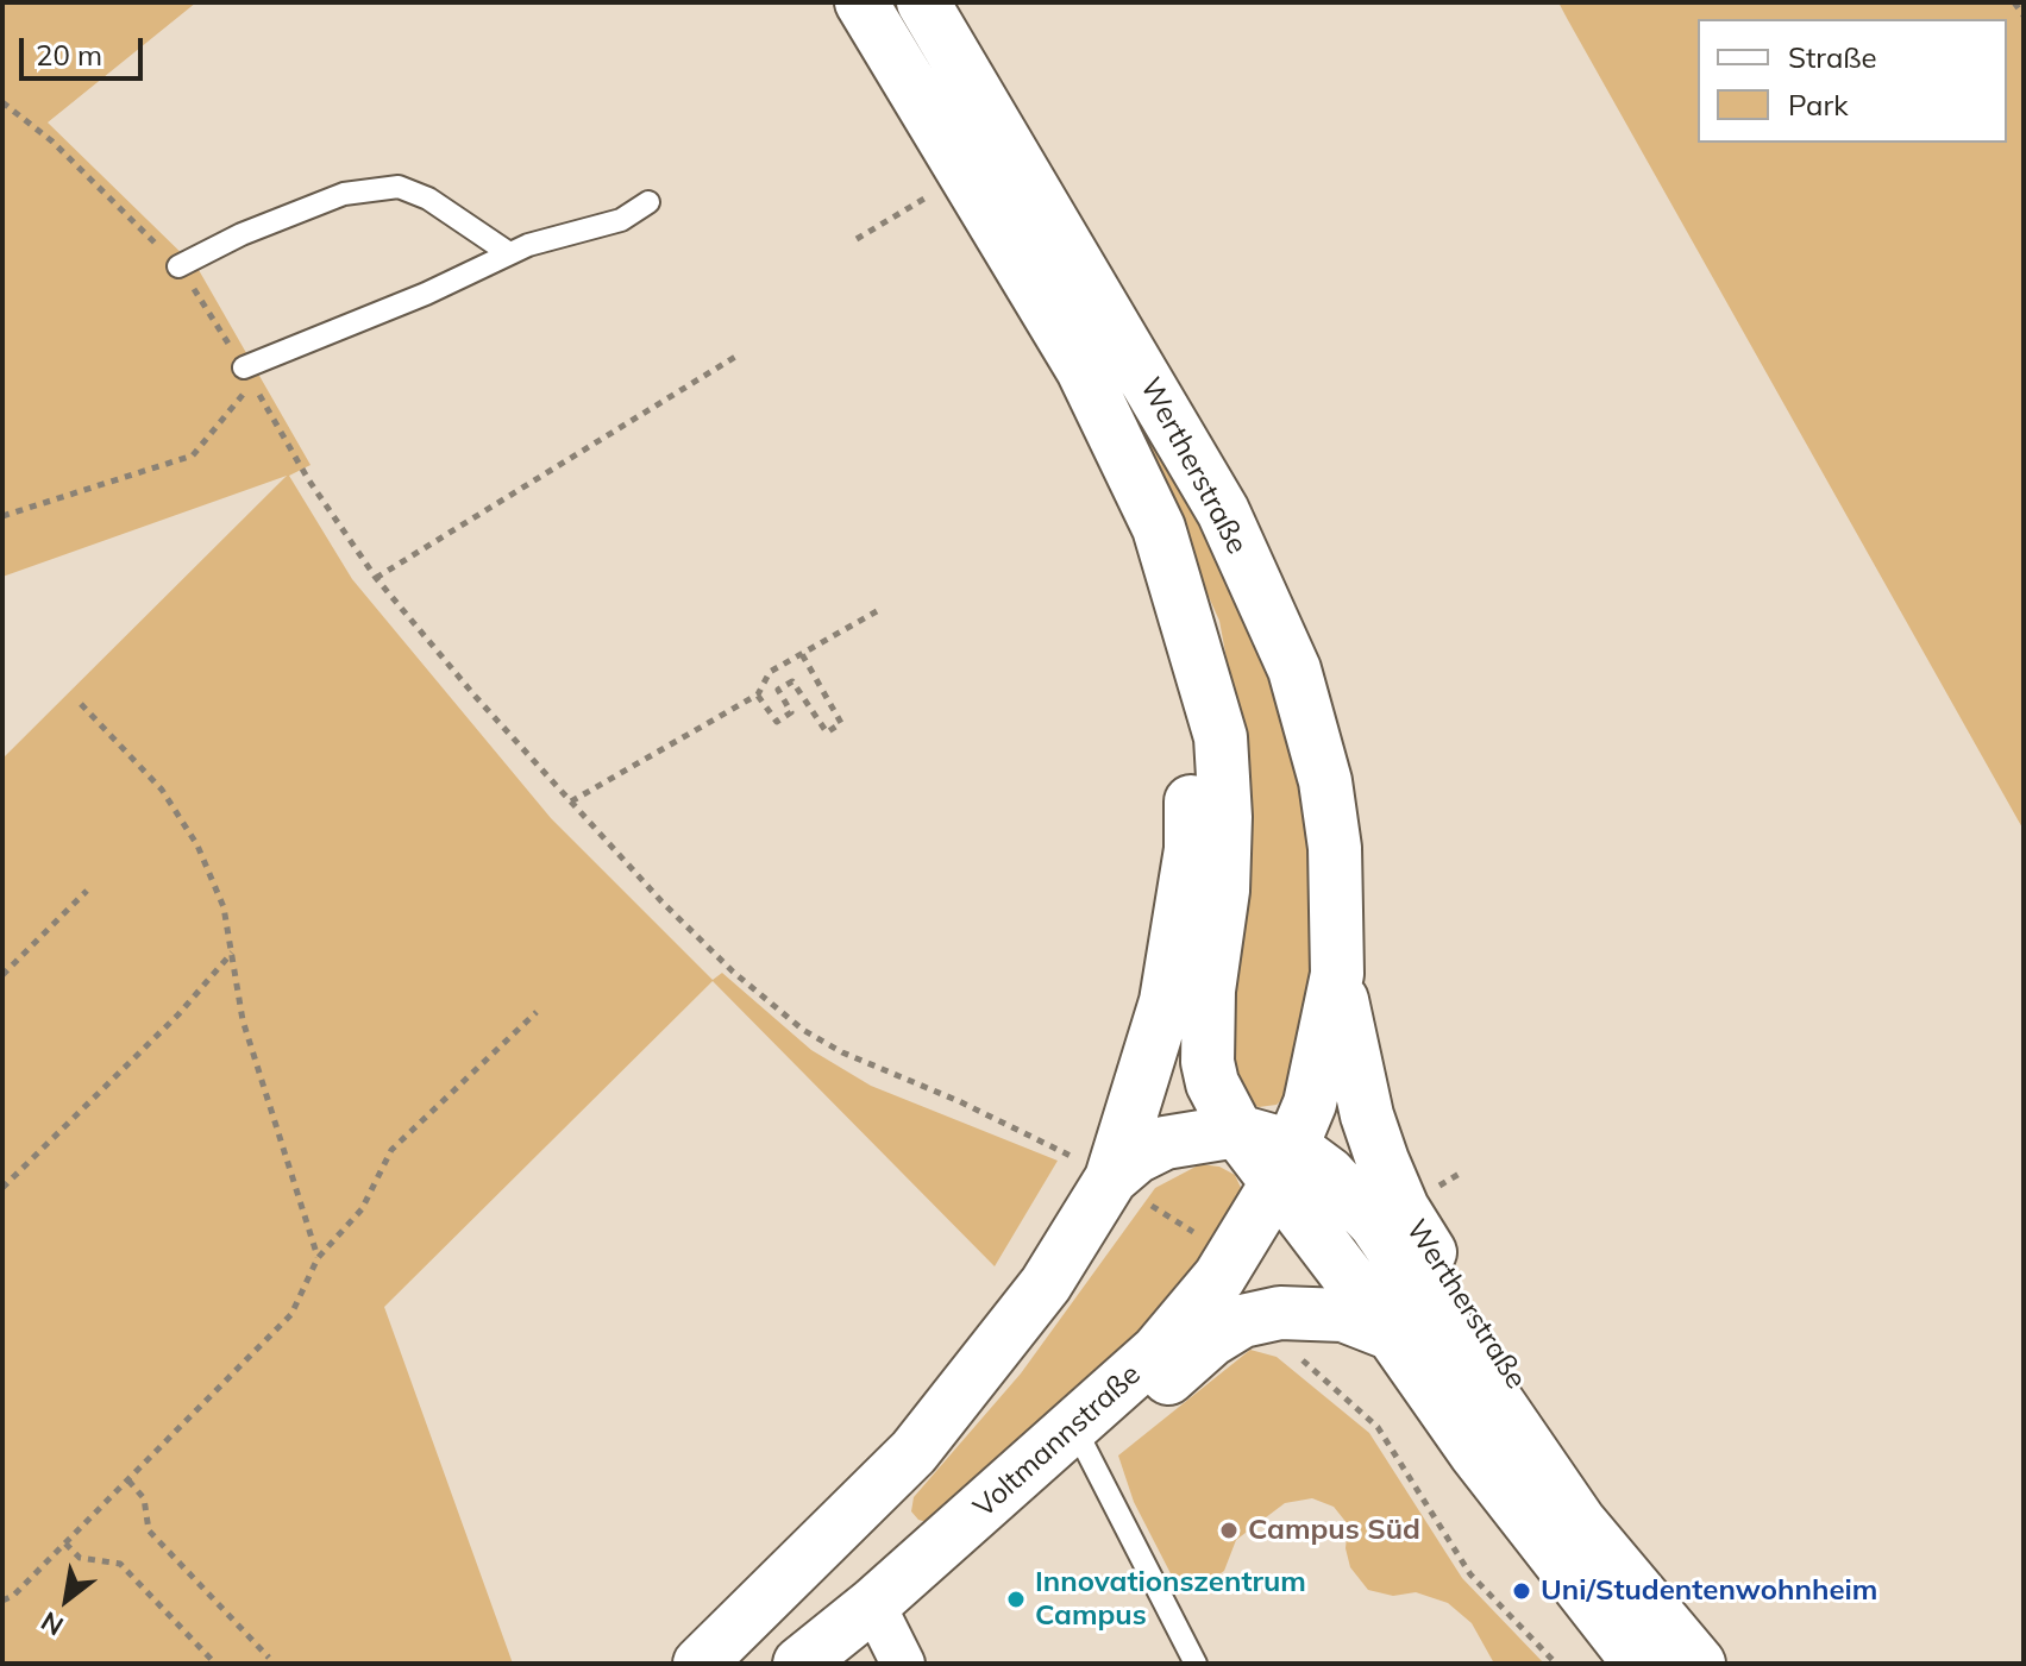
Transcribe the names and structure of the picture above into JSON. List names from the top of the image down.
{
  "streets": {
    "main road": ["Wertherstraße", "Voltmannstraße"]
  },
  "crossings": [
    ["Wertherstraße", "Voltmannstraße"]
  ],
  "places": ["Campus Süd", "Uni/Studentenwohnheim", "Innovationszentrum Campus"],
  "legend": ["Straße", "Park"],
  "scale_bar": "20 m",
  "north": "bottom left"
}
